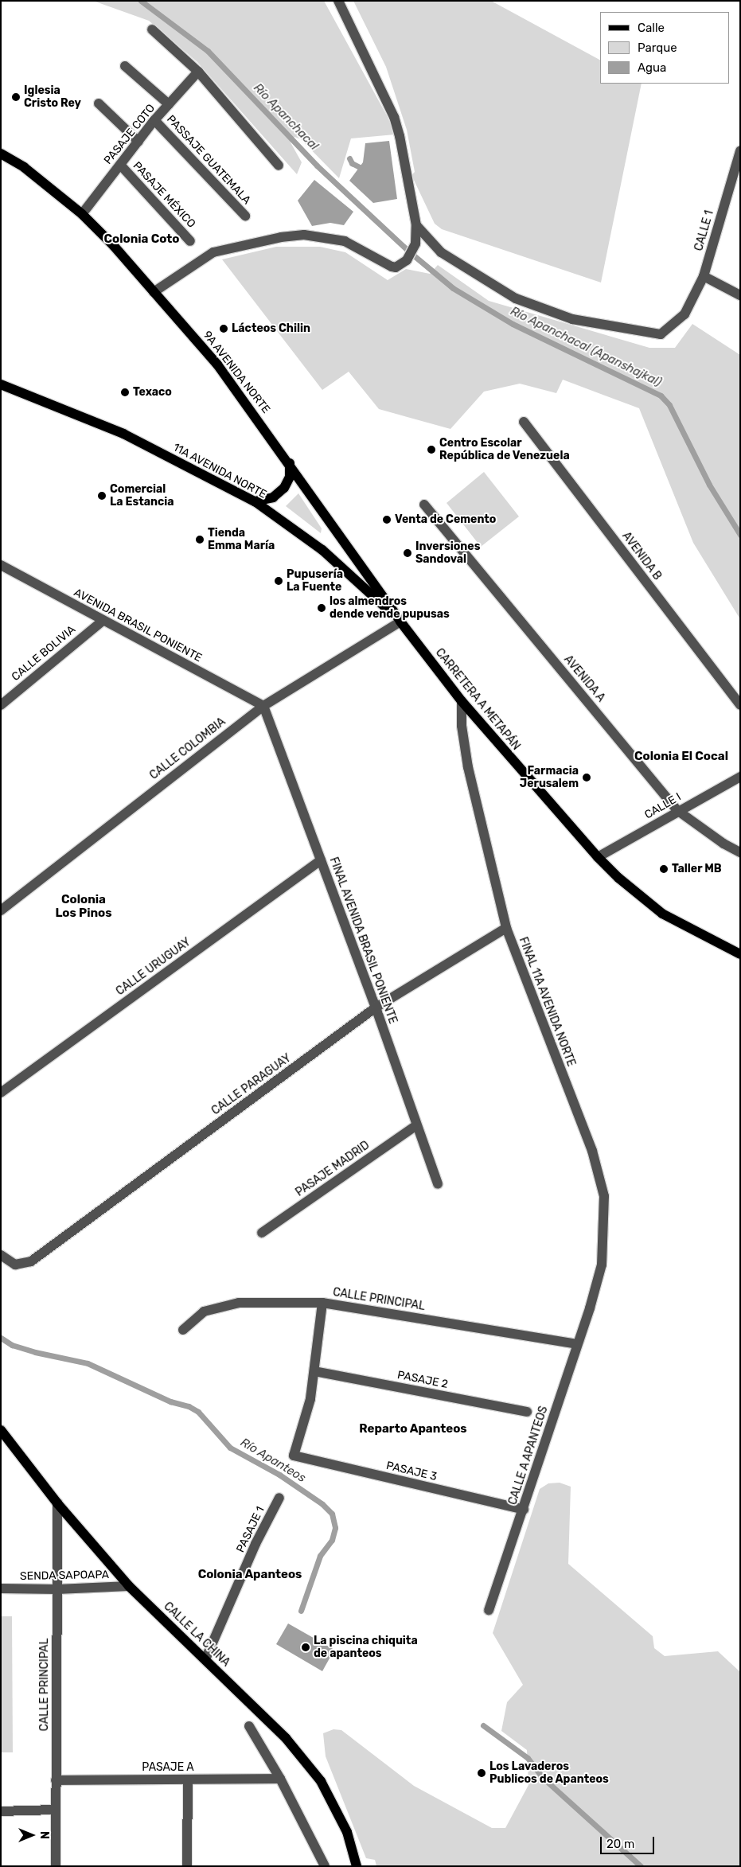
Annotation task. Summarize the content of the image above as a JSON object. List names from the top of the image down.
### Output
{
  "streets": {
    "main road": [
      "9A AVENIDA NORTE",
      "11A AVENIDA NORTE",
      "CARRETERA A METAPÁN",
      "CALLE LA CHINA"
    ],
    "street": [
      "PASAJE COTO",
      "PASSAJE GUATEMALA",
      "PASAJE MÉXICO",
      "CALLE 1",
      "AVENIDA B",
      "AVENIDA BRASIL PONIENTE",
      "CALLE BOLIVIA",
      "AVENIDA A",
      "CALLE COLOMBIA",
      "CALLE I",
      "FINAL AVENIDA BRASIL PONIENTE",
      "CALLE URUGUAY",
      "FINAL 11A AVENIDA NORTE",
      "CALLE PARAGUAY",
      "PASAJE MADRID",
      "CALLE PRINCIPAL",
      "PASAJE 2",
      "CALLE A APANTEOS",
      "PASAJE 3",
      "PASAJE 1",
      "SENDA SAPOAPA",
      "PASAJE A"
    ]
  },
  "crossings": [
    ["PASAJE COTO", "PASSAJE GUATEMALA"],
    ["PASAJE COTO", "PASAJE MÉXICO"],
    ["PASAJE COTO", "9A AVENIDA NORTE"],
    ["9A AVENIDA NORTE", "11A AVENIDA NORTE"],
    ["9A AVENIDA NORTE", "CARRETERA A METAPÁN"],
    ["9A AVENIDA NORTE", "CALLE COLOMBIA"],
    ["11A AVENIDA NORTE", "CARRETERA A METAPÁN"],
    ["11A AVENIDA NORTE", "CALLE COLOMBIA"],
    ["AVENIDA BRASIL PONIENTE", "CALLE BOLIVIA"],
    ["AVENIDA BRASIL PONIENTE", "CALLE COLOMBIA"],
    ["AVENIDA BRASIL PONIENTE", "FINAL AVENIDA BRASIL PONIENTE"],
    ["AVENIDA A", "CALLE I"],
    ["CARRETERA A METAPÁN", "CALLE COLOMBIA"],
    ["CARRETERA A METAPÁN", "CALLE I"],
    ["CARRETERA A METAPÁN", "FINAL 11A AVENIDA NORTE"],
    ["CALLE COLOMBIA", "FINAL AVENIDA BRASIL PONIENTE"],
    ["FINAL AVENIDA BRASIL PONIENTE", "CALLE URUGUAY"],
    ["FINAL AVENIDA BRASIL PONIENTE", "CALLE PARAGUAY"],
    ["FINAL AVENIDA BRASIL PONIENTE", "PASAJE MADRID"],
    ["FINAL 11A AVENIDA NORTE", "CALLE PARAGUAY"],
    ["FINAL 11A AVENIDA NORTE", "CALLE A APANTEOS"],
    ["CALLE PRINCIPAL", "CALLE A APANTEOS"],
    ["CALLE PRINCIPAL", "SENDA SAPOAPA"],
    ["CALLE PRINCIPAL", "CALLE LA CHINA"],
    ["CALLE PRINCIPAL", "PASAJE A"],
    ["PASAJE 2", "PASAJE 3"],
    ["CALLE A APANTEOS", "PASAJE 3"],
    ["PASAJE 1", "CALLE LA CHINA"],
    ["SENDA SAPOAPA", "CALLE LA CHINA"]
  ],
  "districts": [
    "Colonia Coto",
    "Colonia El Cocal",
    "Colonia Los Pinos",
    "Reparto Apanteos",
    "Colonia Apanteos"
  ],
  "water": ["Río Apanchacal", "Río Apanchacal (Apanshajkal)", "Río Apanteos"],
  "places": [
    "Iglesia Cristo Rey",
    "Lácteos Chilin",
    "Texaco",
    "Centro Escolar República de Venezuela",
    "Comercial La Estancia",
    "Venta de Cemento",
    "Tienda Emma María",
    "Inversiones Sandoval",
    "Pupusería La Fuente",
    "los almendros dende vende pupusas",
    "Farmacia Jerusalem",
    "Taller MB",
    "La piscina chiquita de apanteos",
    "Los Lavaderos Publicos de Apanteos"
  ],
  "legend": ["Calle", "Parque", "Agua"],
  "scale_bar": "20 m",
  "north": "right"
}
